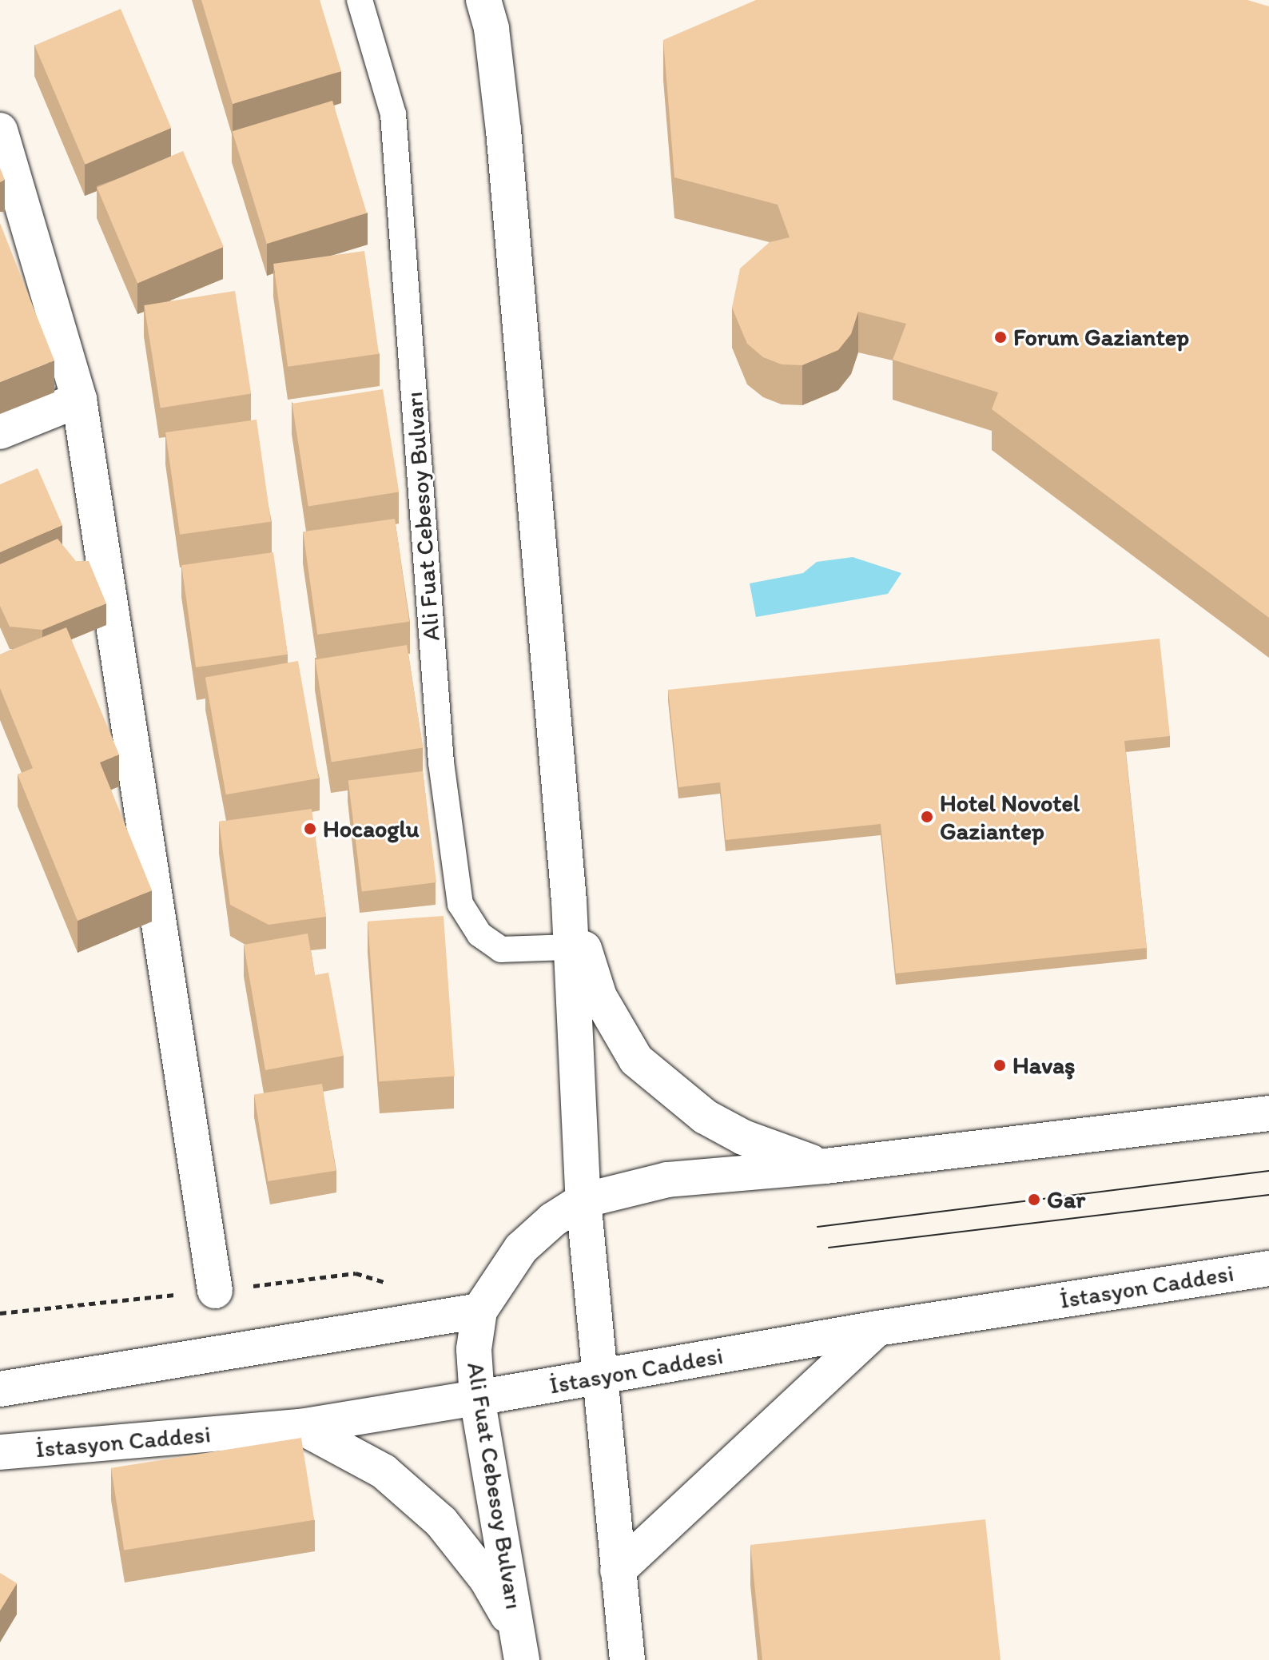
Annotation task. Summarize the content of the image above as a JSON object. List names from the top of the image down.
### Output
{
  "streets": {
    "street": ["Ali Fuat Cebesoy Bulvarı", "İstasyon Caddesi"]
  },
  "crossings": [
    ["Ali Fuat Cebesoy Bulvarı", "İstasyon Caddesi"]
  ],
  "places": [
    "Forum Gaziantep",
    "Hotel Novotel Gaziantep",
    "Hocaoglu",
    "Havaş",
    "Gar"
  ]
}
